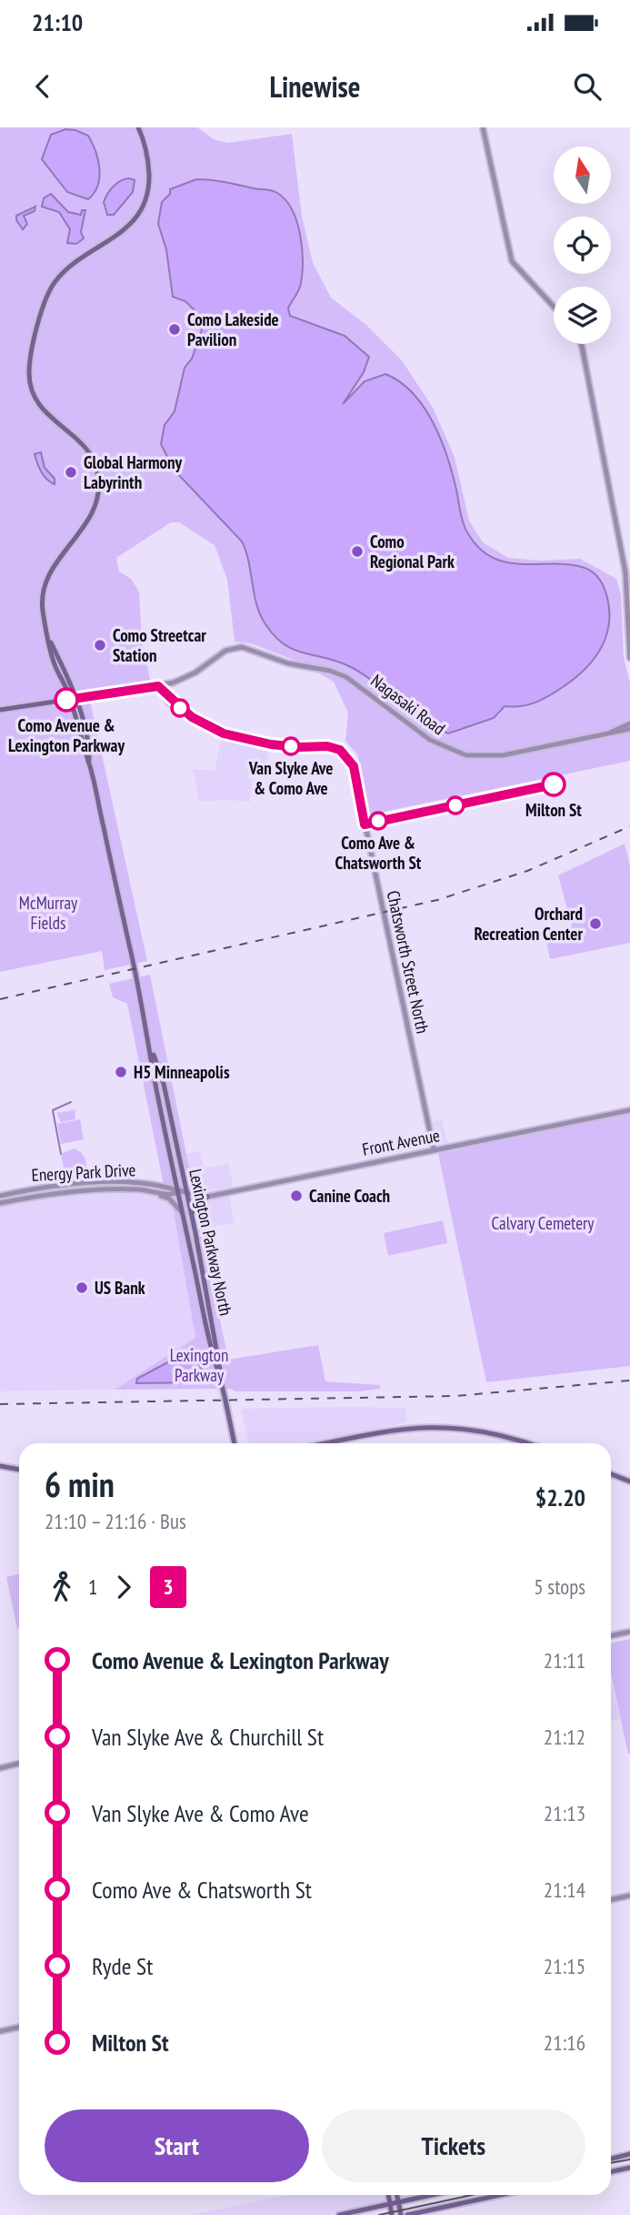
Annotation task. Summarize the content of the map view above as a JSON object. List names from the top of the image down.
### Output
{
  "streets": {
    "main road": ["Lexington Parkway North"],
    "street": [
      "Nagasaki Road",
      "Chatsworth Street North",
      "Front Avenue",
      "Energy Park Drive"
    ]
  },
  "crossings": [
    ["Nagasaki Road", "Chatsworth Street North"],
    ["Chatsworth Street North", "Front Avenue"],
    ["Front Avenue", "Energy Park Drive"],
    ["Front Avenue", "Lexington Parkway North"],
    ["Energy Park Drive", "Lexington Parkway North"]
  ],
  "parks": ["McMurray Fields", "Calvary Cemetery", "Lexington Parkway"],
  "places": [
    "Como Lakeside Pavilion",
    "Global Harmony Labyrinth",
    "Como Regional Park",
    "Como Streetcar Station",
    "Como Avenue & Lexington Parkway",
    "Van Slyke Ave & Como Ave",
    "Milton St",
    "Como Ave & Chatsworth St",
    "Orchard Recreation Center",
    "H5 Minneapolis",
    "Canine Coach",
    "US Bank"
  ],
  "lines": ["bus line 3"],
  "north": "top",
  "page": {
    "status": "21:10",
    "header": "Linewise",
    "heading": ["6 min", "21:10 – 21:16 · Bus", "$2.20"],
    "legs": ["1", "3", "5 stops"],
    "list": [
      {
        "name": "Como Avenue & Lexington Parkway",
        "value": "21:11"
      },
      {
        "name": "Van Slyke Ave & Churchill St",
        "value": "21:12"
      },
      {
        "name": "Van Slyke Ave & Como Ave",
        "value": "21:13"
      },
      {
        "name": "Como Ave & Chatsworth St",
        "value": "21:14"
      },
      {
        "name": "Ryde St",
        "value": "21:15"
      },
      {
        "name": "Milton St",
        "value": "21:16"
      }
    ],
    "buttons": ["Start", "Tickets"]
  }
}
